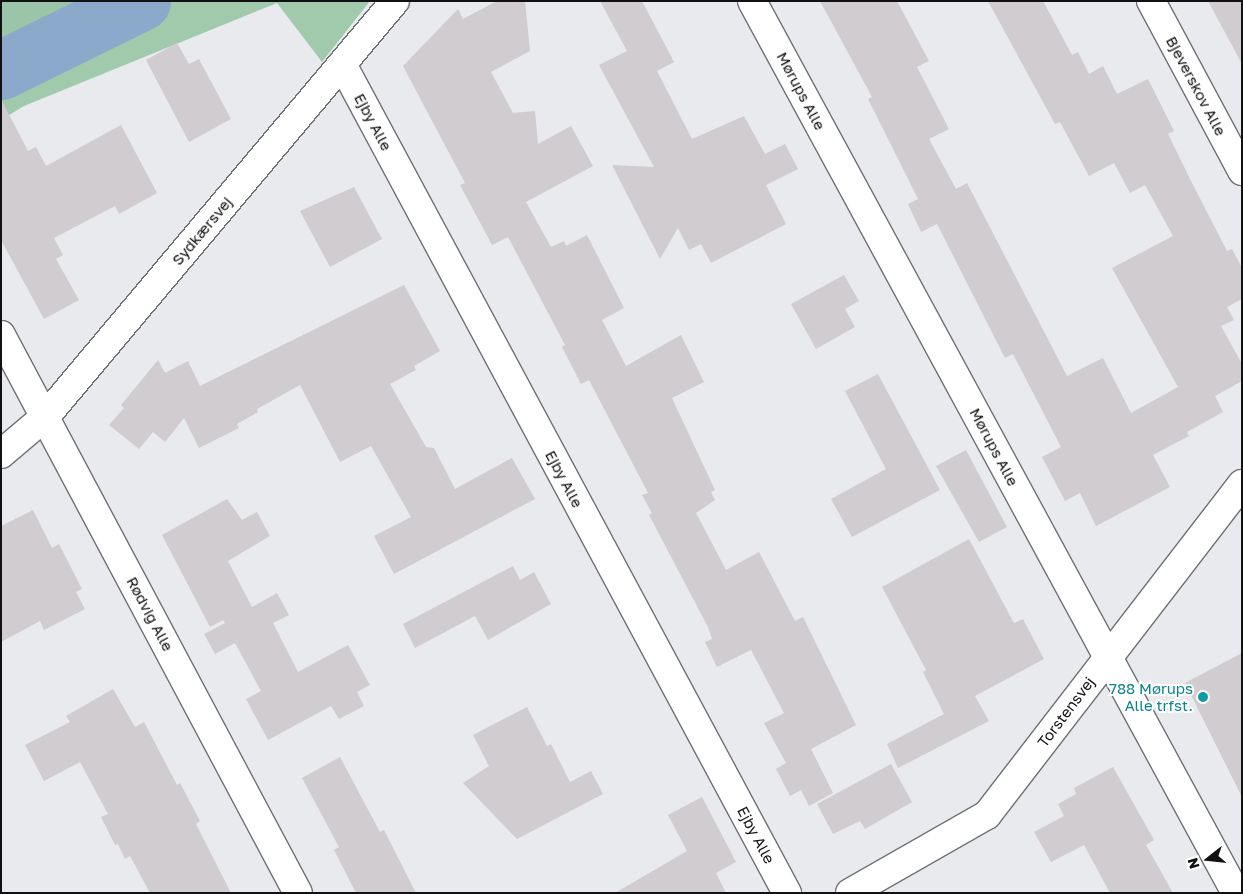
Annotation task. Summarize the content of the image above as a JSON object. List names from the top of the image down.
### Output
{
  "streets": {
    "street": [
      "Bjeverskov Alle",
      "Mørups Alle",
      "Ejby Alle",
      "Sydkærsvej",
      "Rødvig Alle",
      "Torstensvej"
    ]
  },
  "crossings": [
    ["Mørups Alle", "Torstensvej"],
    ["Ejby Alle", "Sydkærsvej"],
    ["Sydkærsvej", "Rødvig Alle"]
  ],
  "places": ["788 Mørups Alle trfst."],
  "north": "left"
}
